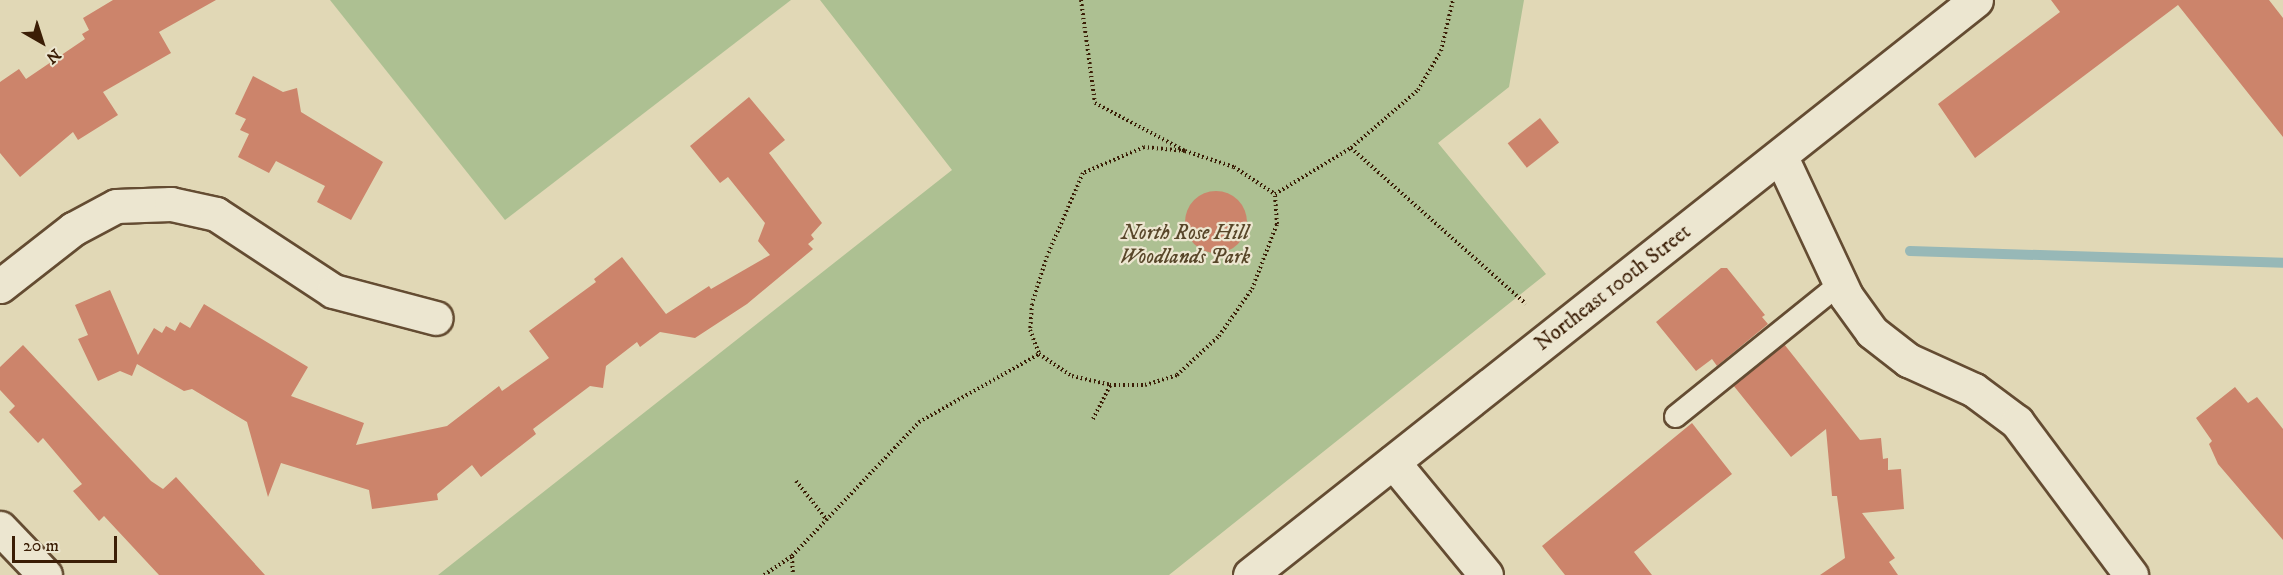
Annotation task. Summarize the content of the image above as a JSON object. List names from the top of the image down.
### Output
{
  "streets": {
    "street": ["Northeast 100th Street"]
  },
  "parks": ["North Rose Hill Woodlands Park"],
  "scale_bar": "20 m",
  "north": "bottom right"
}
